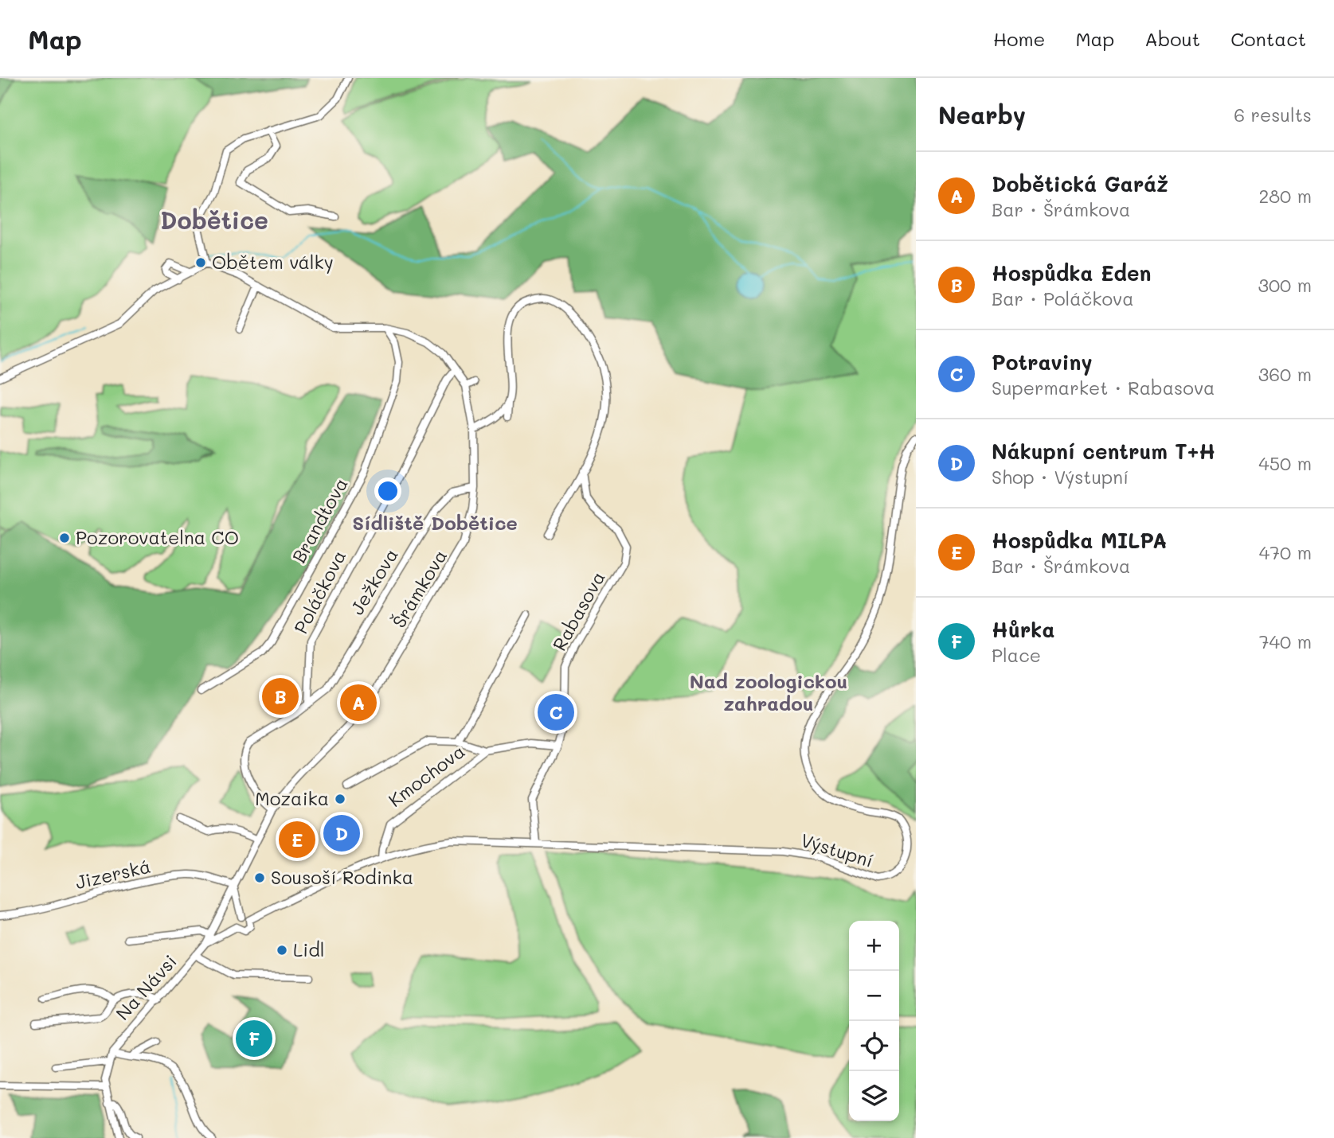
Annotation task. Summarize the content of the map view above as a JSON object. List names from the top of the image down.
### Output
{
  "streets": {
    "street": [
      "Brandtova",
      "Ježkova",
      "Šrámkova",
      "Poláčkova",
      "Rabasova",
      "Kmochova",
      "Výstupní",
      "Jizerská",
      "Na Návsi"
    ]
  },
  "crossings": [
    ["Brandtova", "Šrámkova"],
    ["Ježkova", "Šrámkova"],
    ["Ježkova", "Poláčkova"],
    ["Šrámkova", "Poláčkova"],
    ["Šrámkova", "Jizerská"],
    ["Šrámkova", "Na Návsi"],
    ["Rabasova", "Kmochova"],
    ["Rabasova", "Výstupní"],
    ["Kmochova", "Výstupní"],
    ["Výstupní", "Na Návsi"]
  ],
  "districts": ["Dobětice", "Sídliště Dobětice", "Nad zoologickou zahradou"],
  "places": [
    "Obětem války",
    "Pozorovatelna CO",
    "Mozaika",
    "Sousoší Rodinka",
    "Lidl"
  ],
  "page": {
    "header": "Map",
    "nav": [
      "Home",
      "Map",
      "About",
      "Contact"
    ],
    "heading": ["Nearby", "6 results"],
    "list": [
      {
        "mark": "A",
        "name": "Dobětická Garáž",
        "note": "Bar · Šrámkova",
        "value": "280 m"
      },
      {
        "mark": "B",
        "name": "Hospůdka Eden",
        "note": "Bar · Poláčkova",
        "value": "300 m"
      },
      {
        "mark": "C",
        "name": "Potraviny",
        "note": "Supermarket · Rabasova",
        "value": "360 m"
      },
      {
        "mark": "D",
        "name": "Nákupní centrum T+H",
        "note": "Shop · Výstupní",
        "value": "450 m"
      },
      {
        "mark": "E",
        "name": "Hospůdka MILPA",
        "note": "Bar · Šrámkova",
        "value": "470 m"
      },
      {
        "mark": "F",
        "name": "Hůrka",
        "note": "Place",
        "value": "740 m"
      }
    ],
    "pins": [
      "B",
      "A",
      "C",
      "D",
      "E",
      "F"
    ],
    "map_buttons": ["+", "−"]
  }
}
